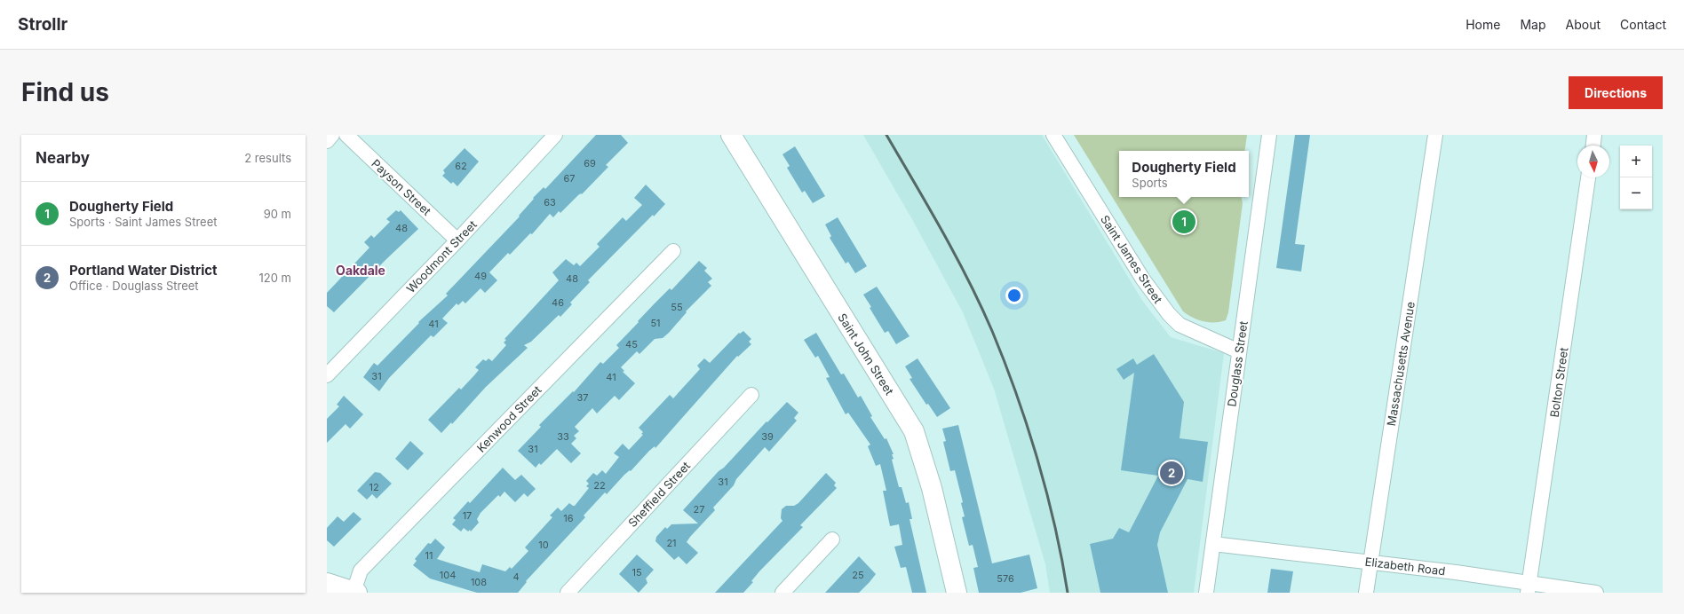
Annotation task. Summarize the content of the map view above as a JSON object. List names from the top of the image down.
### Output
{
  "streets": {
    "main road": ["Saint John Street"],
    "street": [
      "Payson Street",
      "Woodmont Street",
      "Saint James Street",
      "Douglass Street",
      "Massachusetts Avenue",
      "Bolton Street",
      "Kenwood Street",
      "Sheffield Street",
      "Elizabeth Road"
    ]
  },
  "crossings": [
    ["Payson Street", "Woodmont Street"],
    ["Saint James Street", "Douglass Street"],
    ["Douglass Street", "Elizabeth Road"],
    ["Massachusetts Avenue", "Elizabeth Road"],
    ["Bolton Street", "Elizabeth Road"]
  ],
  "districts": ["Oakdale"],
  "house_numbers": [
    "69",
    "62",
    "67",
    "63",
    "48",
    "49",
    "48",
    "46",
    "55",
    "51",
    "41",
    "45",
    "31",
    "41",
    "37",
    "33",
    "39",
    "31",
    "31",
    "22",
    "12",
    "27",
    "17",
    "16",
    "21",
    "10",
    "11",
    "15",
    "104",
    "25",
    "4",
    "576",
    "108"
  ],
  "north": "bottom",
  "page": {
    "header": "Strollr",
    "nav": [
      "Home",
      "Map",
      "About",
      "Contact"
    ],
    "buttons": "Directions",
    "title": "Find us",
    "heading": ["Nearby", "2 results"],
    "map_buttons": ["+", "−"],
    "popup": ["Dougherty Field", "Sports"],
    "list": [
      {
        "mark": "1",
        "name": "Dougherty Field",
        "note": "Sports · Saint James Street",
        "value": "90 m"
      },
      {
        "mark": "2",
        "name": "Portland Water District",
        "note": "Office · Douglass Street",
        "value": "120 m"
      }
    ],
    "pins": ["1", "2"]
  }
}
